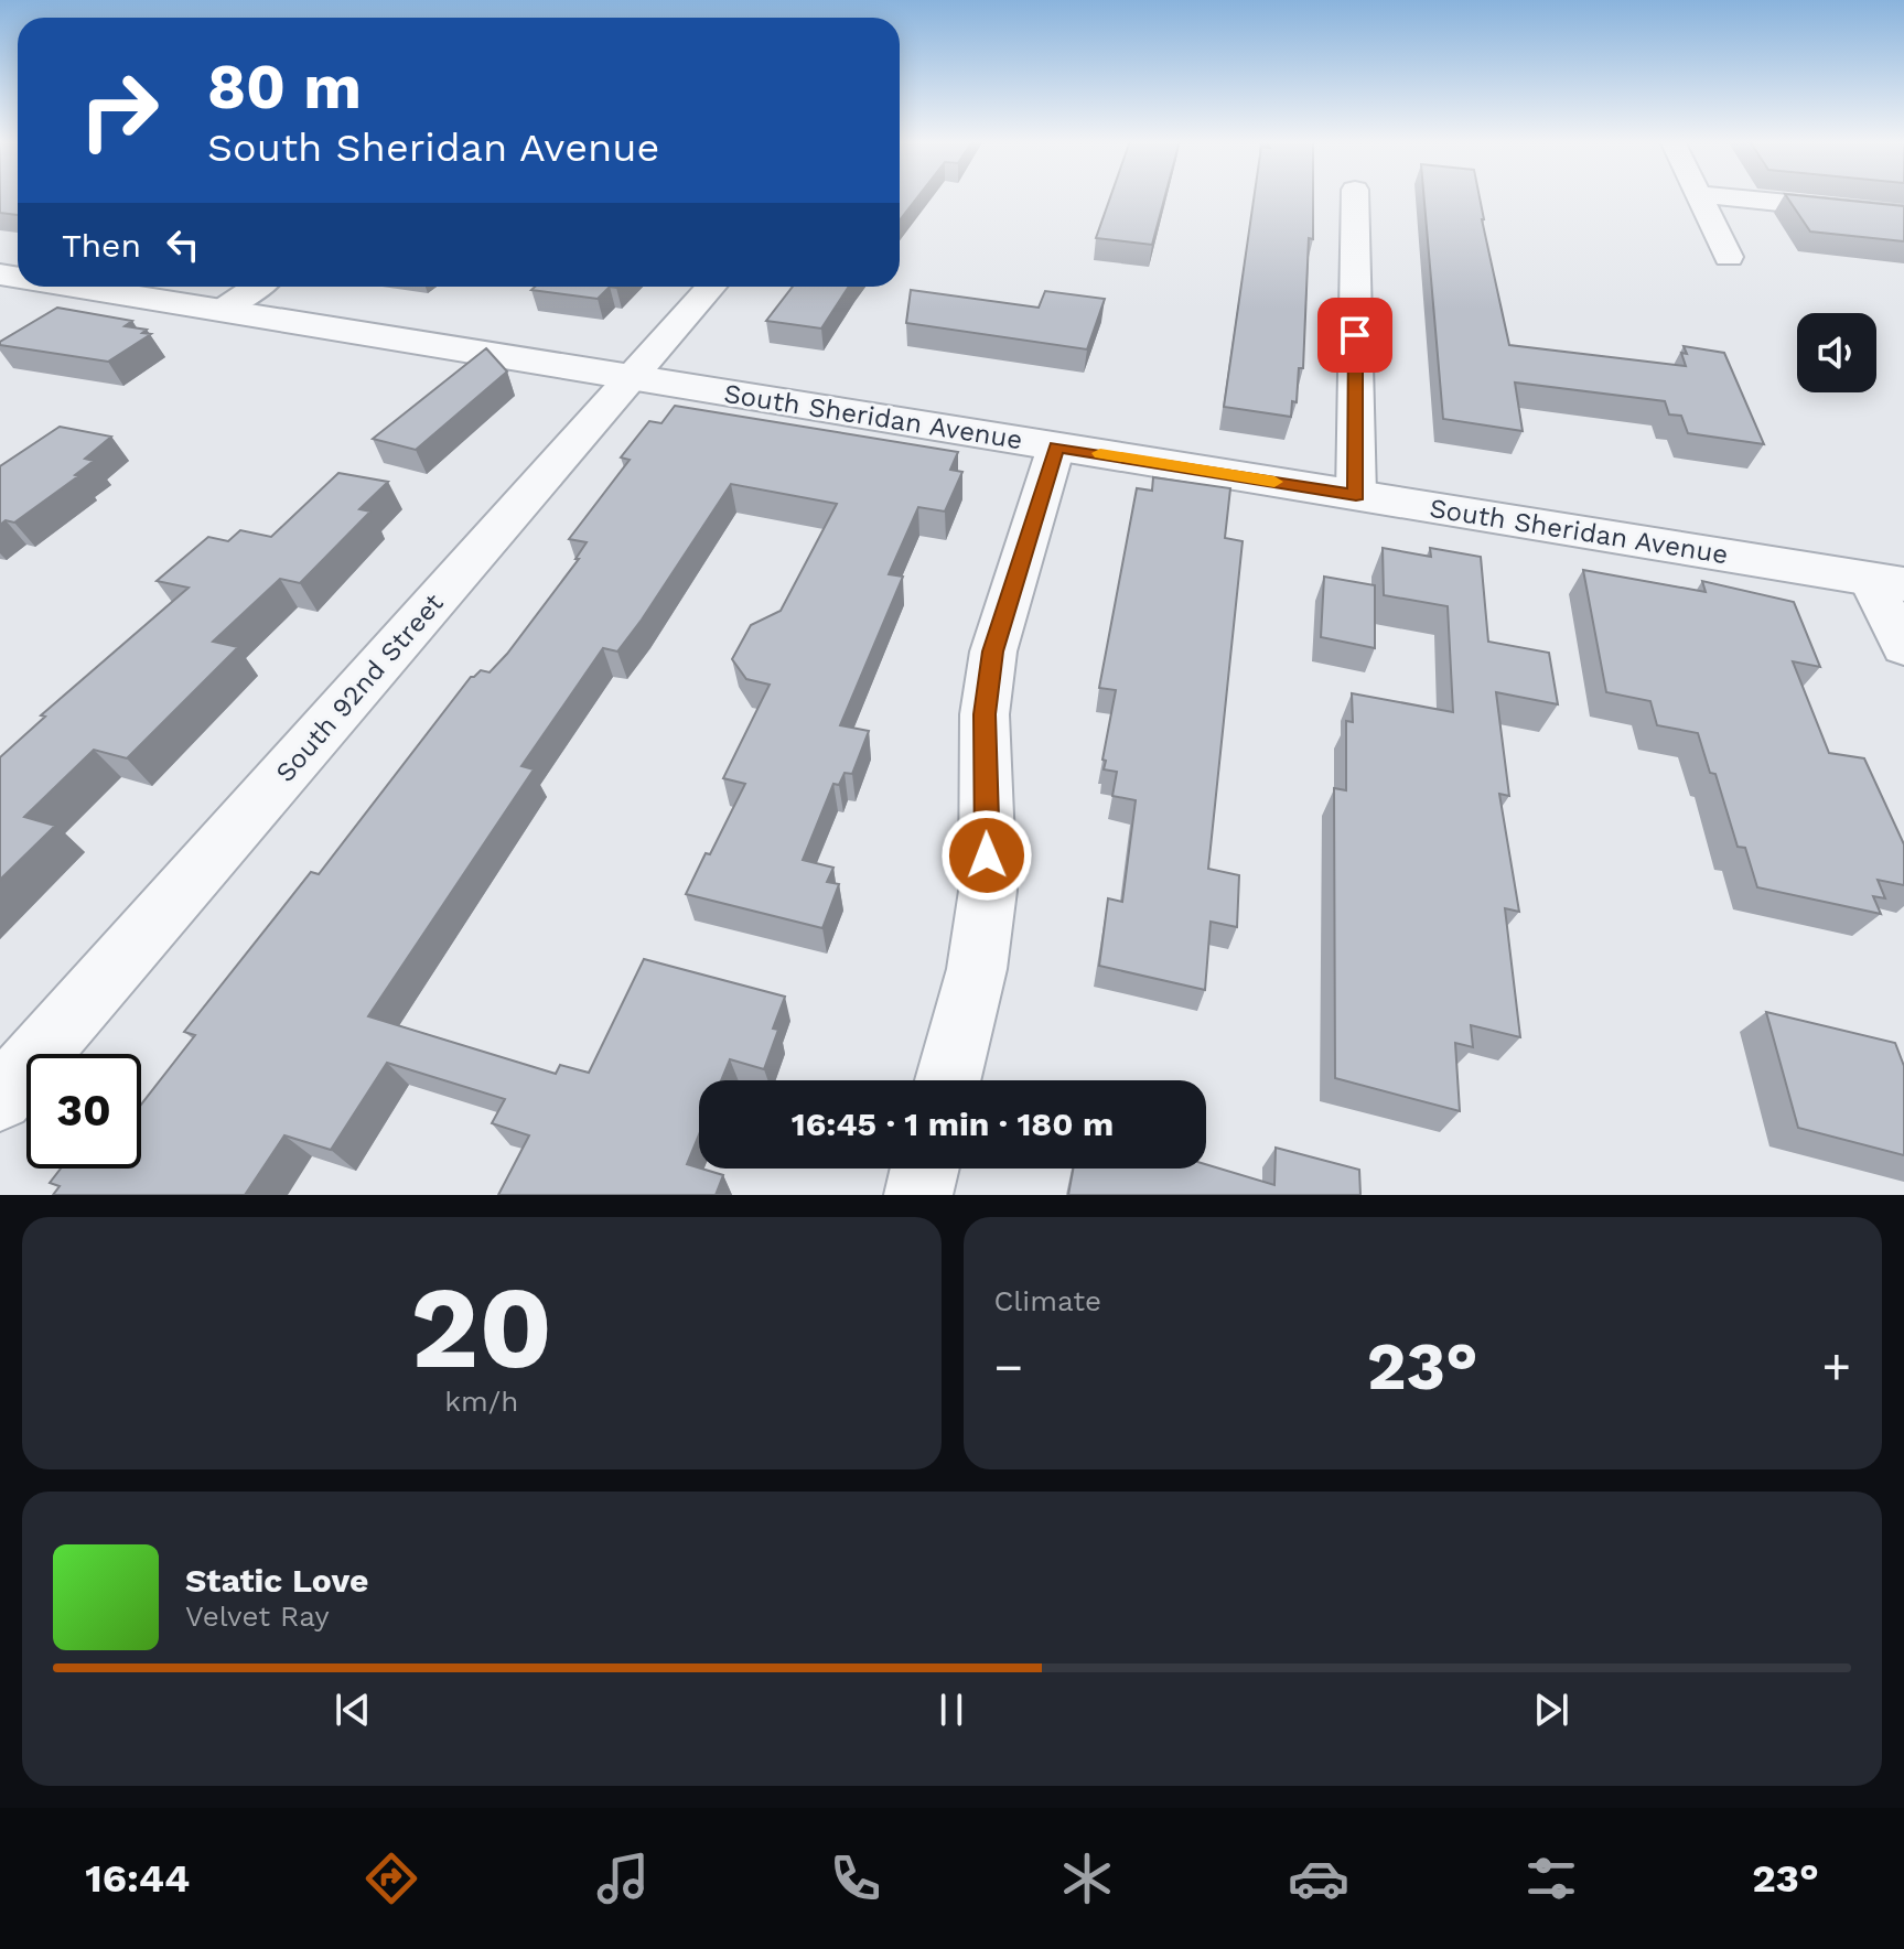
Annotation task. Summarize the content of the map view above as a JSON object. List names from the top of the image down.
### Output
{
  "streets": {
    "street": ["South Sheridan Avenue", "South 92nd Street"]
  },
  "crossings": [
    ["South Sheridan Avenue", "South 92nd Street"]
  ],
  "page": {
    "turn": ["80 m", "South Sheridan Avenue"],
    "then": "Then",
    "limit": "30",
    "trip": "16:45 · 1 min · 180 m",
    "tile": [
      ["20", "km/h"],
      "Climate"
    ],
    "heat": ["−", "23°", "+"],
    "song": ["Static Love", "Velvet Ray"],
    "tabs": ["16:44", "23°"]
  }
}
